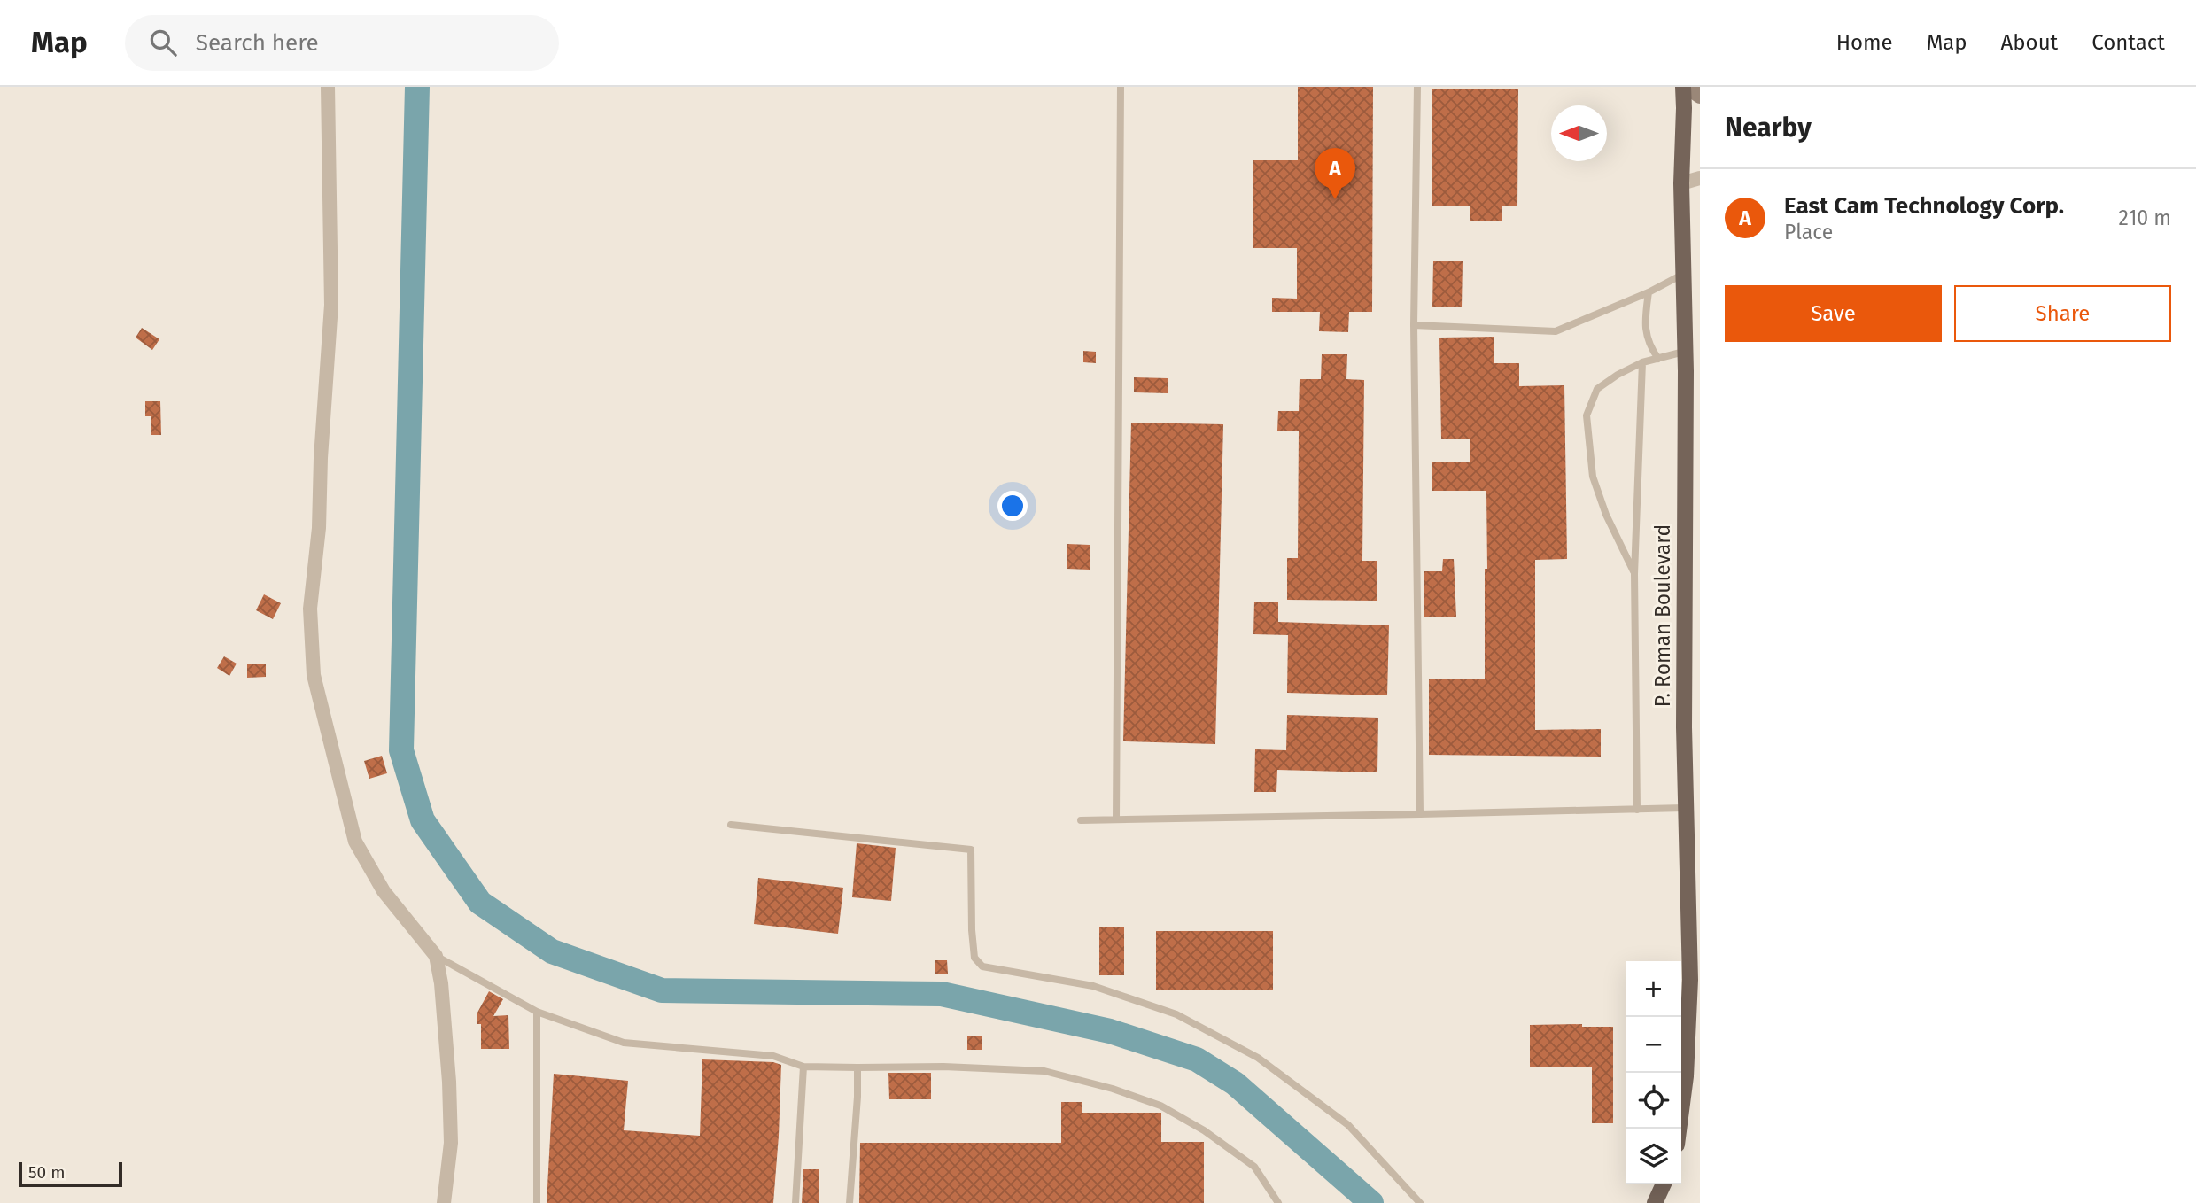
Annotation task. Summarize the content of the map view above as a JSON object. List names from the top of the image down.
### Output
{
  "streets": {
    "main road": ["P. Roman Boulevard"]
  },
  "scale_bar": "50 m",
  "north": "left",
  "page": {
    "header": "Map",
    "search": "Search here",
    "nav": [
      "Home",
      "Map",
      "About",
      "Contact"
    ],
    "heading": "Nearby",
    "pins": "A",
    "list": [
      {
        "mark": "A",
        "name": "East Cam Technology Corp.",
        "note": "Place",
        "value": "210 m"
      }
    ],
    "buttons": ["Save", "Share"],
    "map_buttons": ["+", "−"],
    "scale": "50 m"
  }
}
